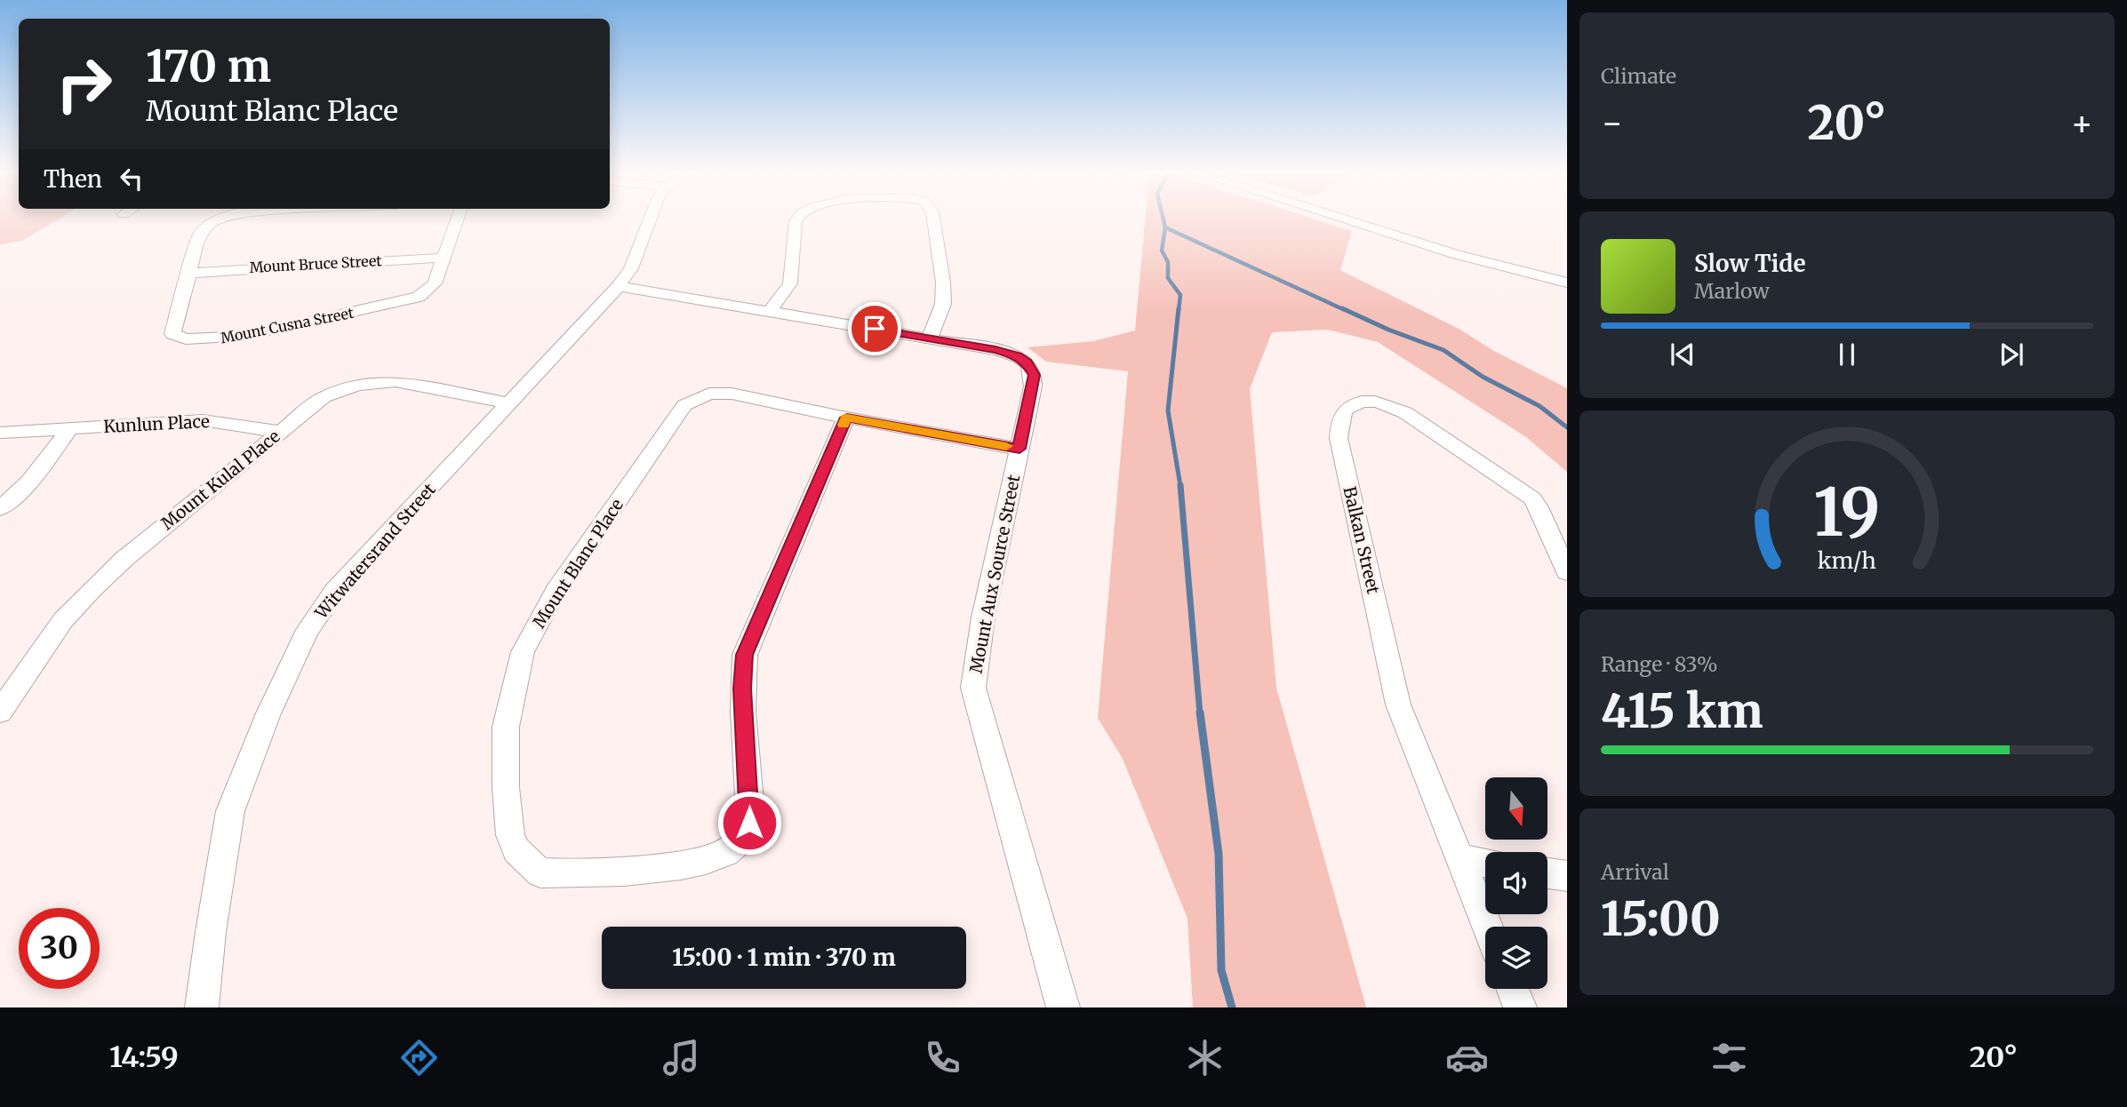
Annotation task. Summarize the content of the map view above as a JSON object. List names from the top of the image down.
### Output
{
  "streets": {
    "street": [
      "Mount Bruce Street",
      "Mount Cusna Street",
      "Kunlun Place",
      "Mount Kulal Place",
      "Balkan Street",
      "Witwatersrand Street",
      "Mount Blanc Place",
      "Mount Aux Source Street"
    ]
  },
  "crossings": [
    ["Mount Bruce Street", "Mount Cusna Street"],
    ["Kunlun Place", "Mount Kulal Place"],
    ["Mount Kulal Place", "Witwatersrand Street"],
    ["Witwatersrand Street", "Mount Aux Source Street"],
    ["Mount Blanc Place", "Mount Aux Source Street"]
  ],
  "north": "bottom",
  "page": {
    "tile": [
      "Climate",
      ["Range · 83%", "415 km"],
      ["Arrival", "15:00"]
    ],
    "turn": ["170 m", "Mount Blanc Place"],
    "heat": ["−", "20°", "+"],
    "then": "Then",
    "song": ["Slow Tide", "Marlow"],
    "limit": "30",
    "trip": "15:00 · 1 min · 370 m",
    "tabs": ["14:59", "20°"],
    "gauge": ["19", "km/h"]
  }
}
